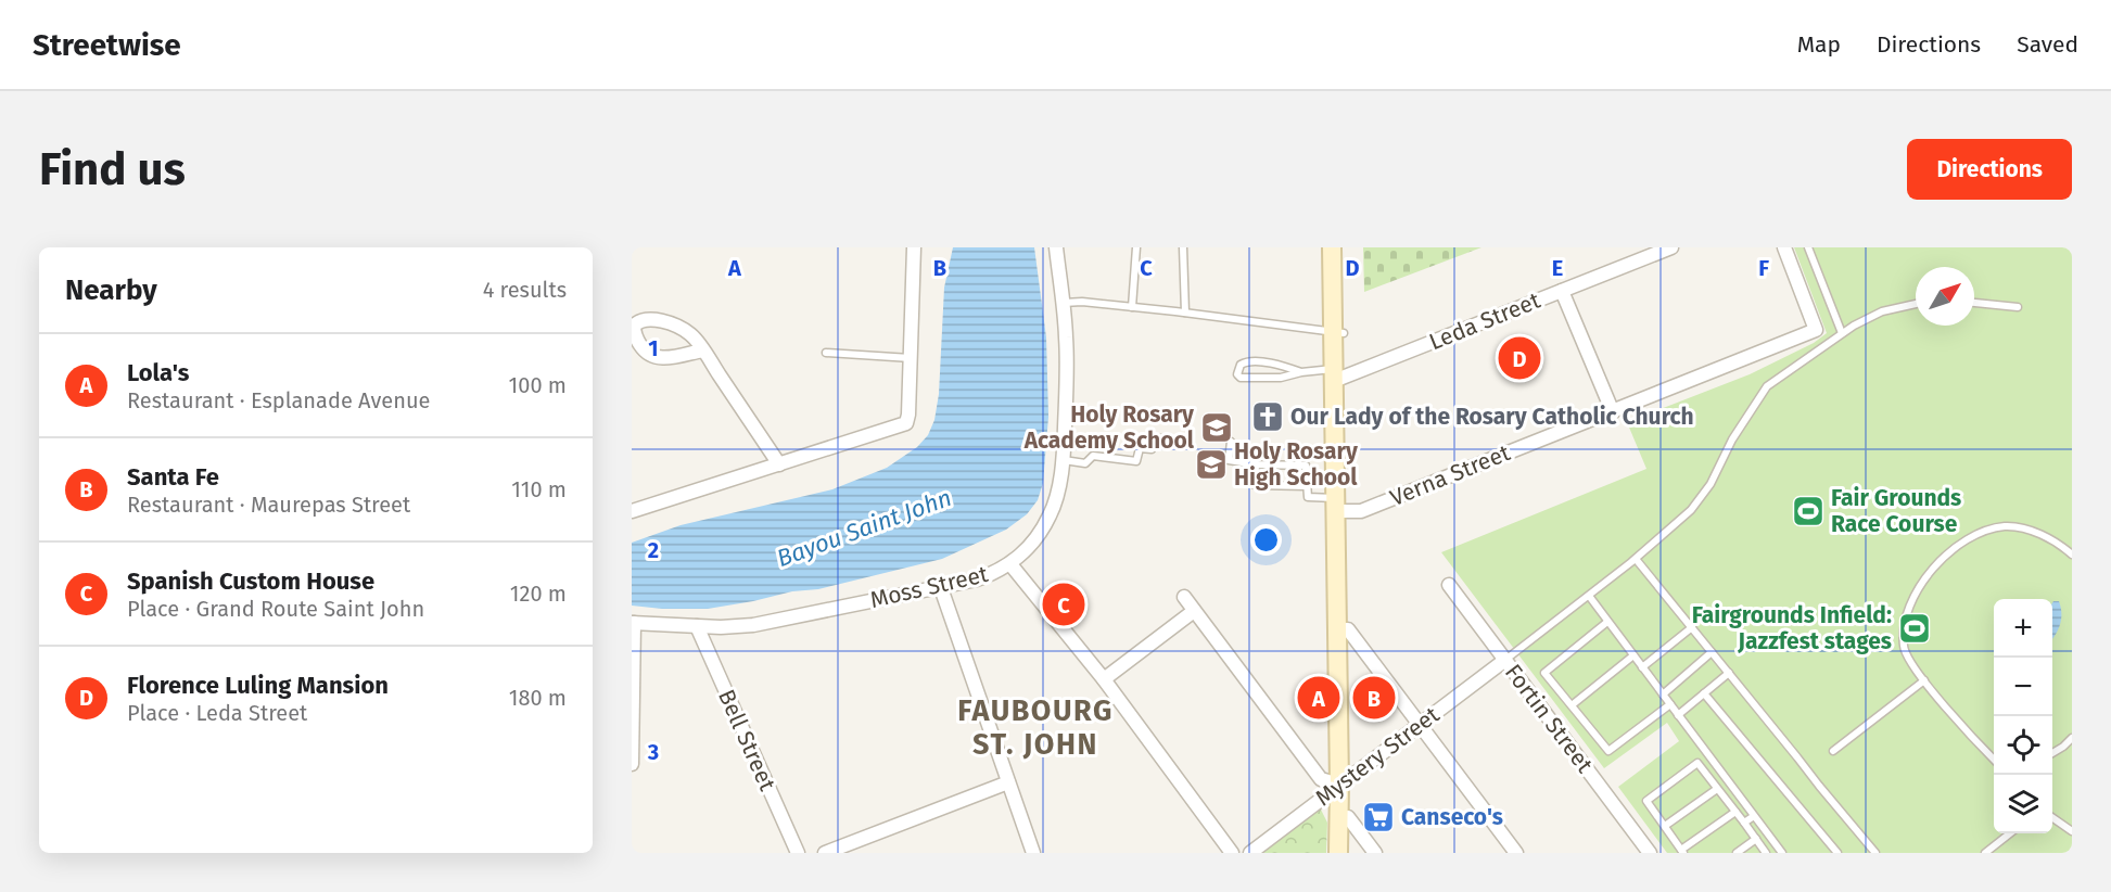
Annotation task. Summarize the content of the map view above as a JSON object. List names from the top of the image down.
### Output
{
  "streets": {
    "street": [
      "Leda Street",
      "Verna Street",
      "Moss Street",
      "Fortin Street",
      "Bell Street",
      "Mystery Street"
    ]
  },
  "crossings": [
    ["Moss Street", "Bell Street"],
    ["Fortin Street", "Mystery Street"]
  ],
  "districts": ["FAUBOURG ST. JOHN"],
  "water": ["Bayou Saint John"],
  "places": {
    "church": ["Our Lady of the Rosary Catholic Church"],
    "school or university": ["Holy Rosary Academy School", "Holy Rosary High School"],
    "sports": ["Fair Grounds Race Course", "Fairgrounds Infield: Jazzfest stages"],
    "supermarket": ["Canseco's"]
  },
  "north": "top right",
  "page": {
    "header": "Streetwise",
    "nav": ["Map", "Directions", "Saved"],
    "buttons": "Directions",
    "title": "Find us",
    "heading": ["Nearby", "4 results"],
    "list": [
      {
        "mark": "A",
        "name": "Lola's",
        "note": "Restaurant · Esplanade Avenue",
        "value": "100 m"
      },
      {
        "mark": "B",
        "name": "Santa Fe",
        "note": "Restaurant · Maurepas Street",
        "value": "110 m"
      },
      {
        "mark": "C",
        "name": "Spanish Custom House",
        "note": "Place · Grand Route Saint John",
        "value": "120 m"
      },
      {
        "mark": "D",
        "name": "Florence Luling Mansion",
        "note": "Place · Leda Street",
        "value": "180 m"
      }
    ],
    "pins": [
      "D",
      "C",
      "A",
      "B"
    ],
    "map_buttons": ["+", "−"]
  },
  "grid": {
    "columns": [
      "A",
      "B",
      "C",
      "D",
      "E",
      "F"
    ],
    "rows": ["1", "2", "3"]
  }
}
